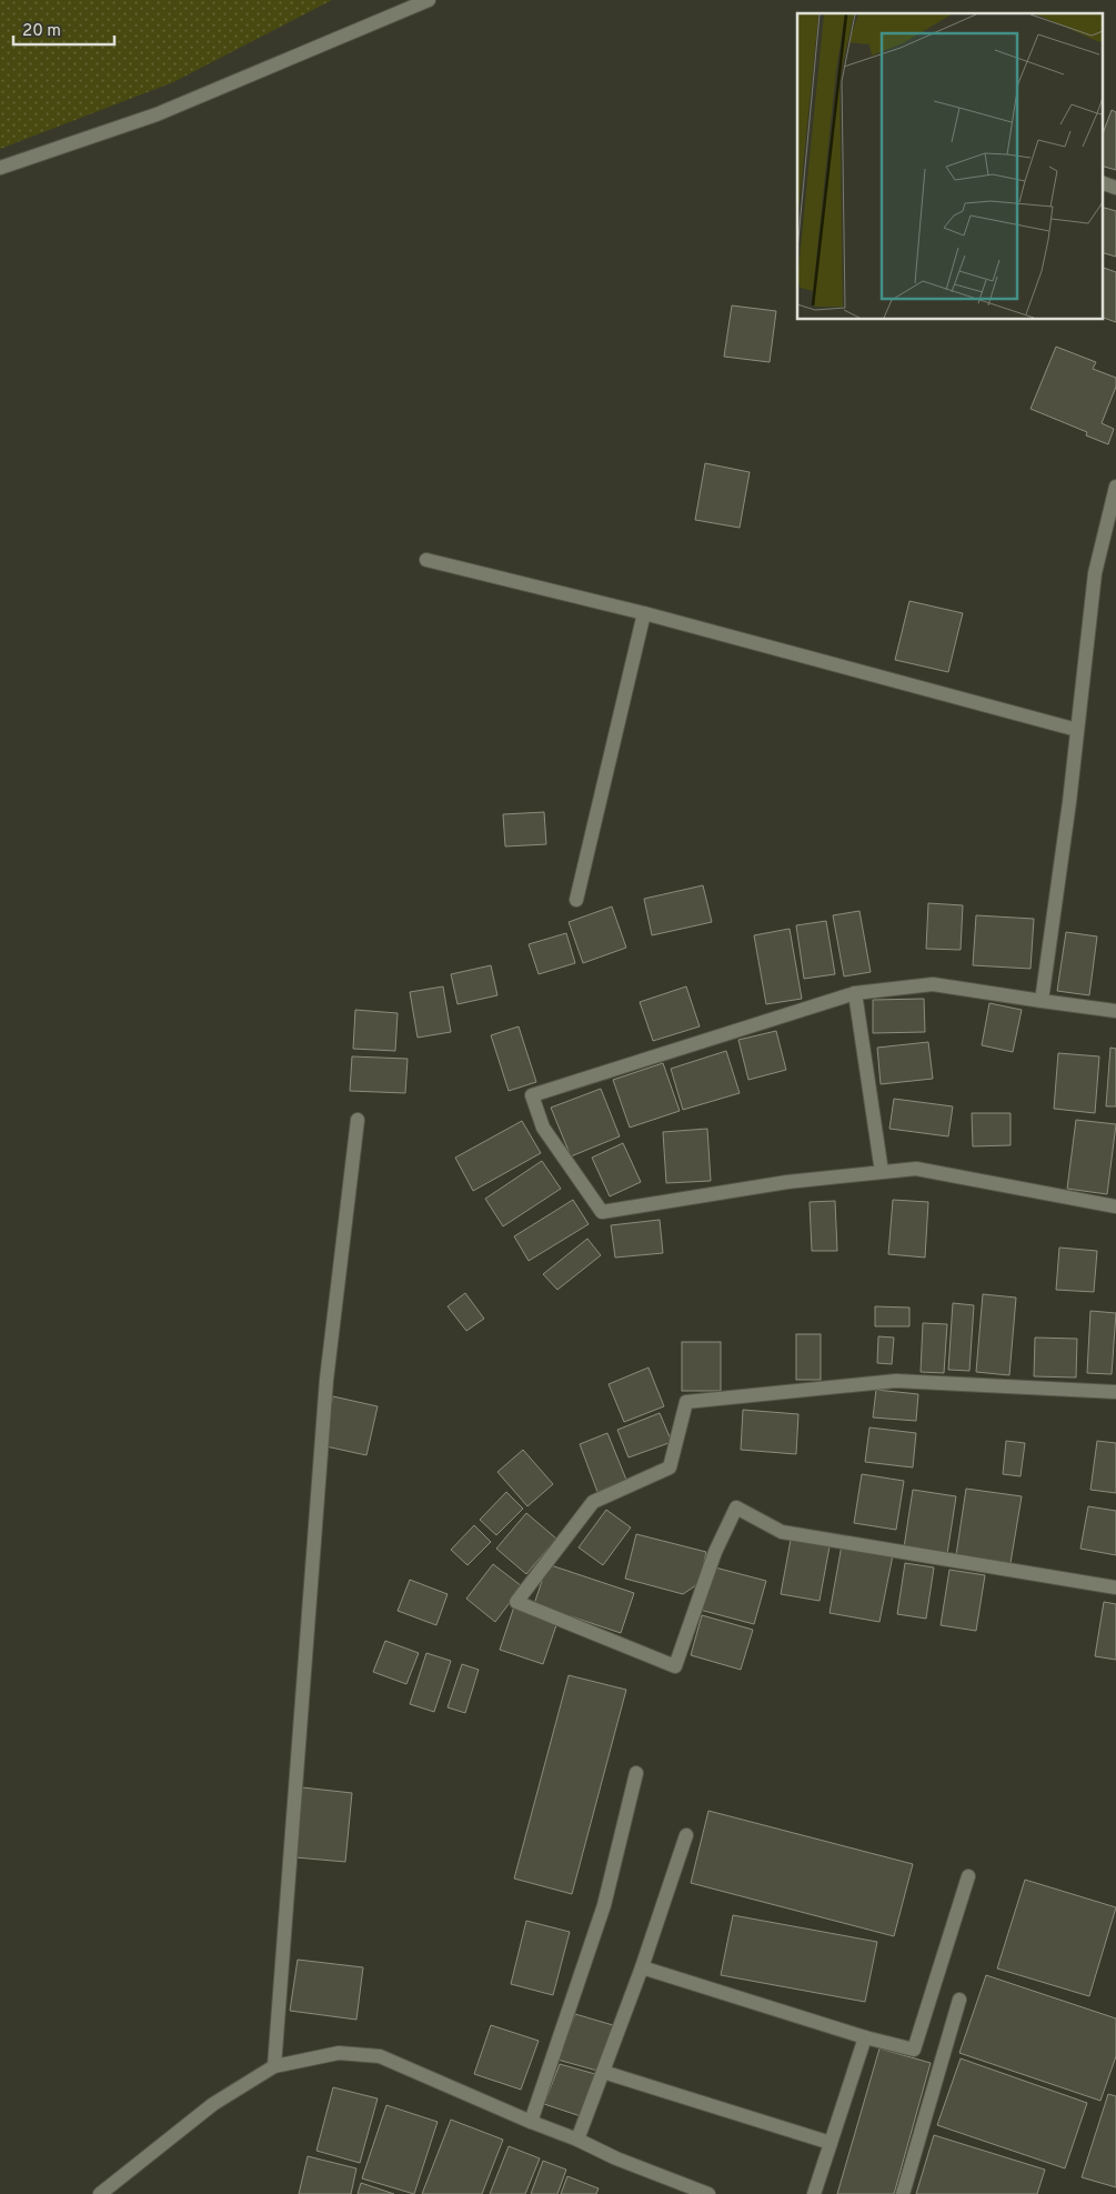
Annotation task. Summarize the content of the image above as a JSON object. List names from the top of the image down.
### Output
{
  "scale_bar": "20 m"
}
